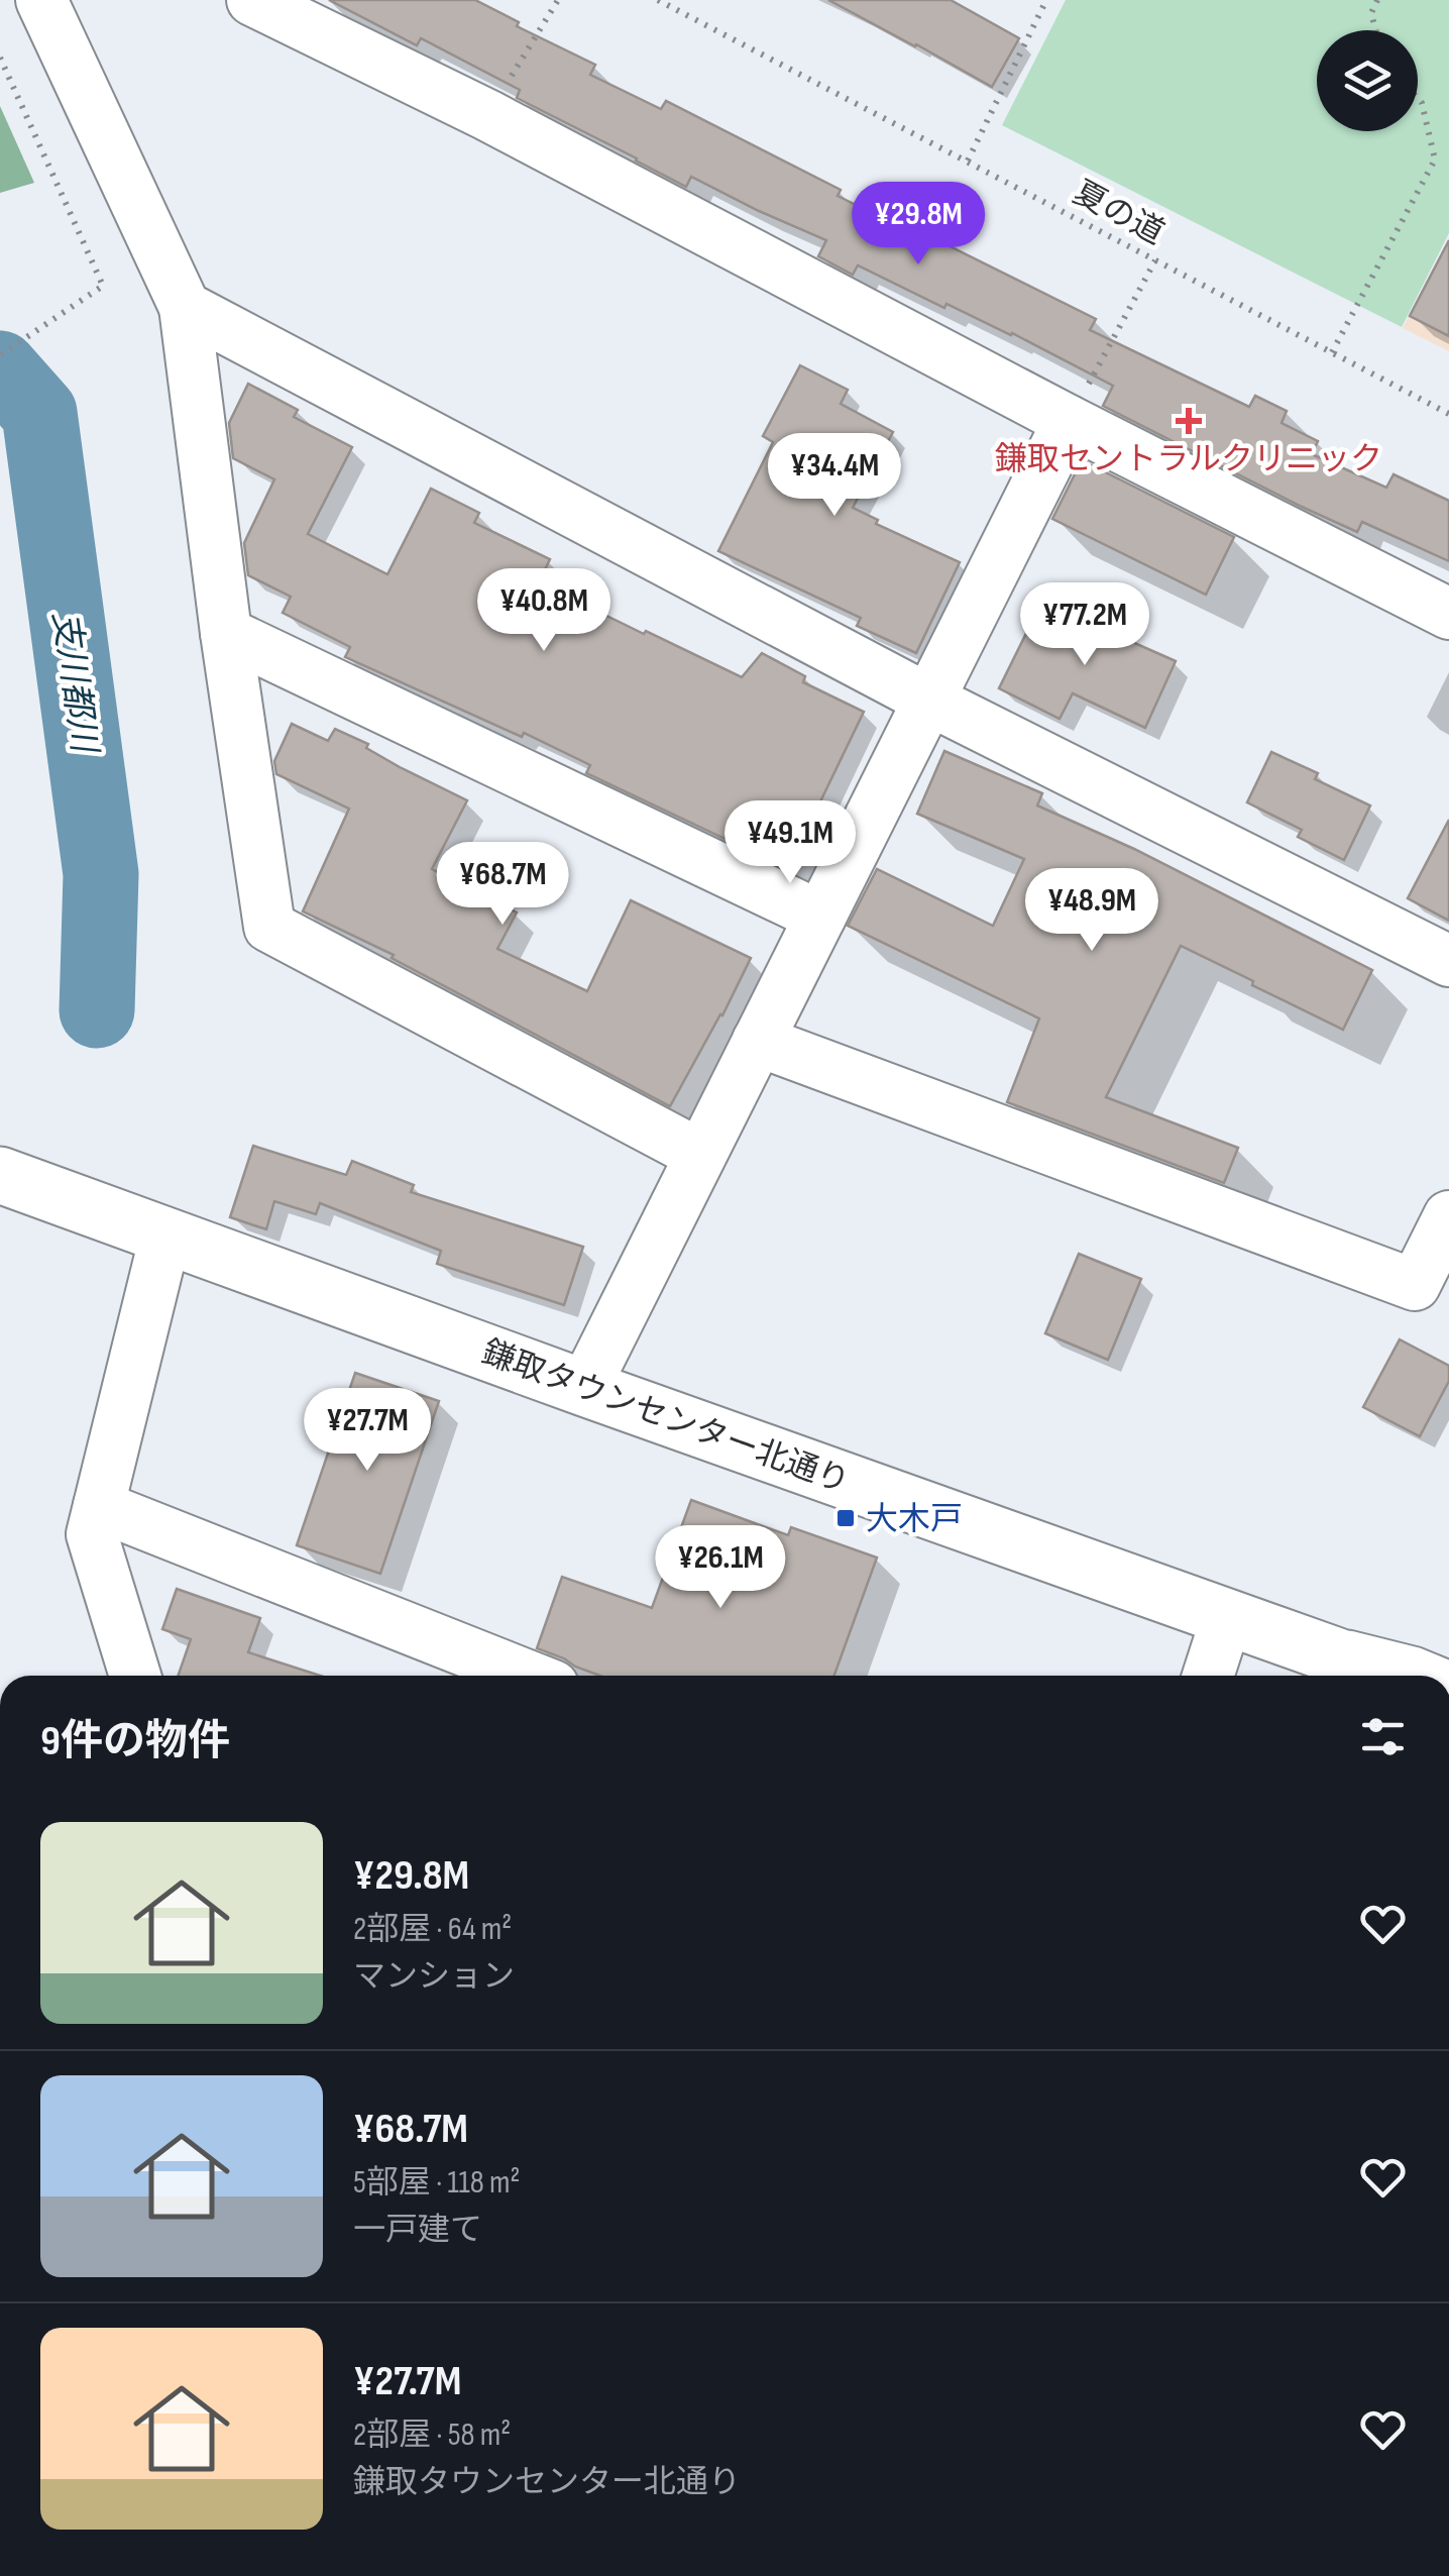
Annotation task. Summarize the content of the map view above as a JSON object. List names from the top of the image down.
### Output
{
  "streets": {
    "street": ["鎌取タウンセンター北通り"],
    "path": ["夏の道"]
  },
  "water": ["支川都川"],
  "places": {
    "health": ["鎌取セントラルクリニック"],
    "transit": ["大木戸"]
  },
  "page": {
    "price": [
      "¥29.8M",
      "¥34.4M",
      "¥40.8M",
      "¥77.2M",
      "¥49.1M",
      "¥68.7M",
      "¥48.9M",
      "¥27.7M",
      "¥26.1M"
    ],
    "heading": "9件の物件",
    "list": [
      {
        "name": "¥29.8M",
        "note": "2部屋 · 64 m² · マンション"
      },
      {
        "name": "¥68.7M",
        "note": "5部屋 · 118 m² · 一戸建て"
      },
      {
        "name": "¥27.7M",
        "note": "2部屋 · 58 m² · 鎌取タウンセンター北通り"
      }
    ]
  }
}
